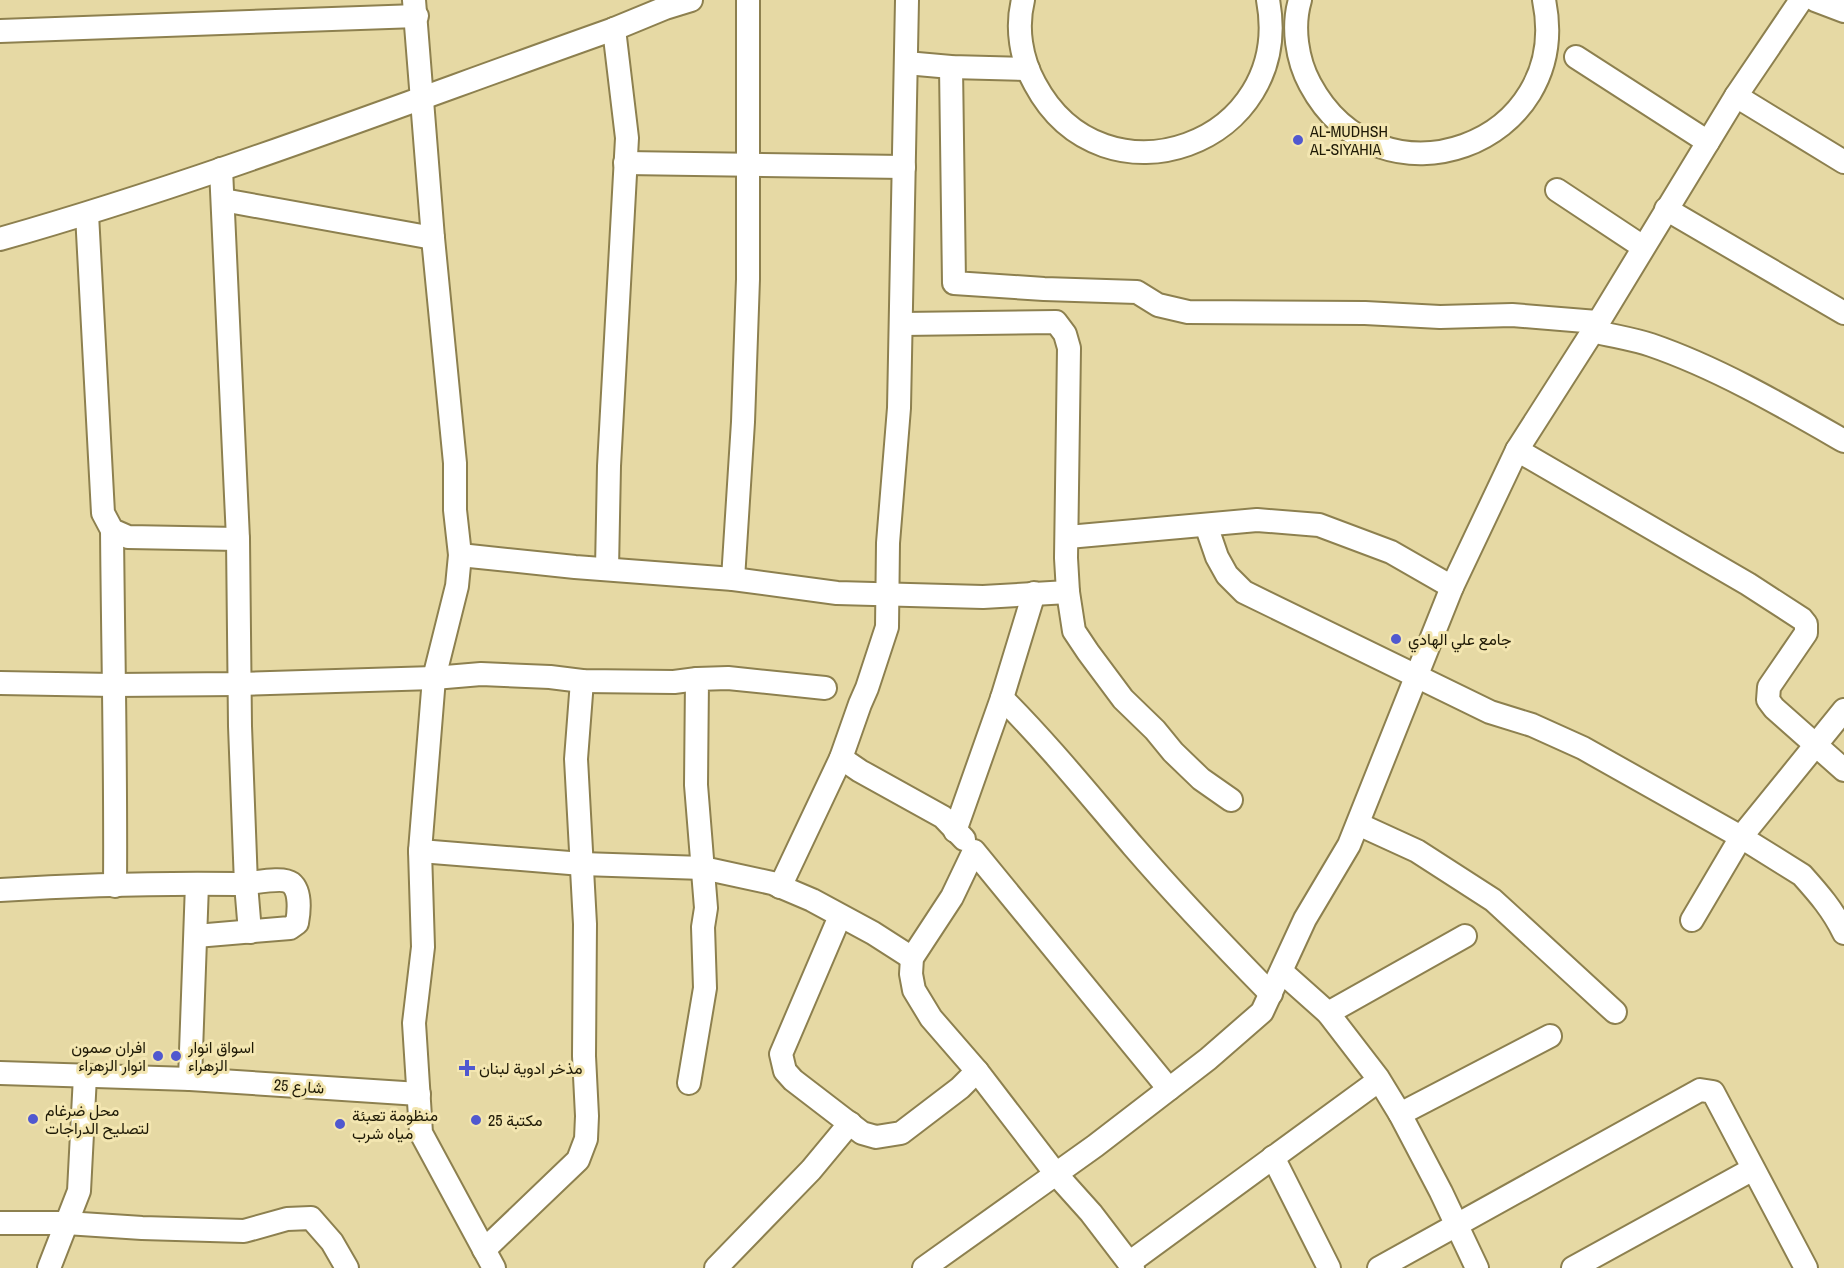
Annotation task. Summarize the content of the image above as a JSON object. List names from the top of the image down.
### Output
{
  "streets": {
    "street": ["شارع 25"]
  },
  "places": {
    "other": [
      "AL-MUDHSH AL-SIYAHIA",
      "جامع علي الهادي",
      "افران صمون انوار الزهراء",
      "اسواق انوار الزهراء",
      "محل ضرغام لتصليح الدراجات",
      "مكتبة 25",
      "منظومة تعبئة مياه شرب"
    ],
    "health": ["مذخر ادوية لبنان"]
  }
}
